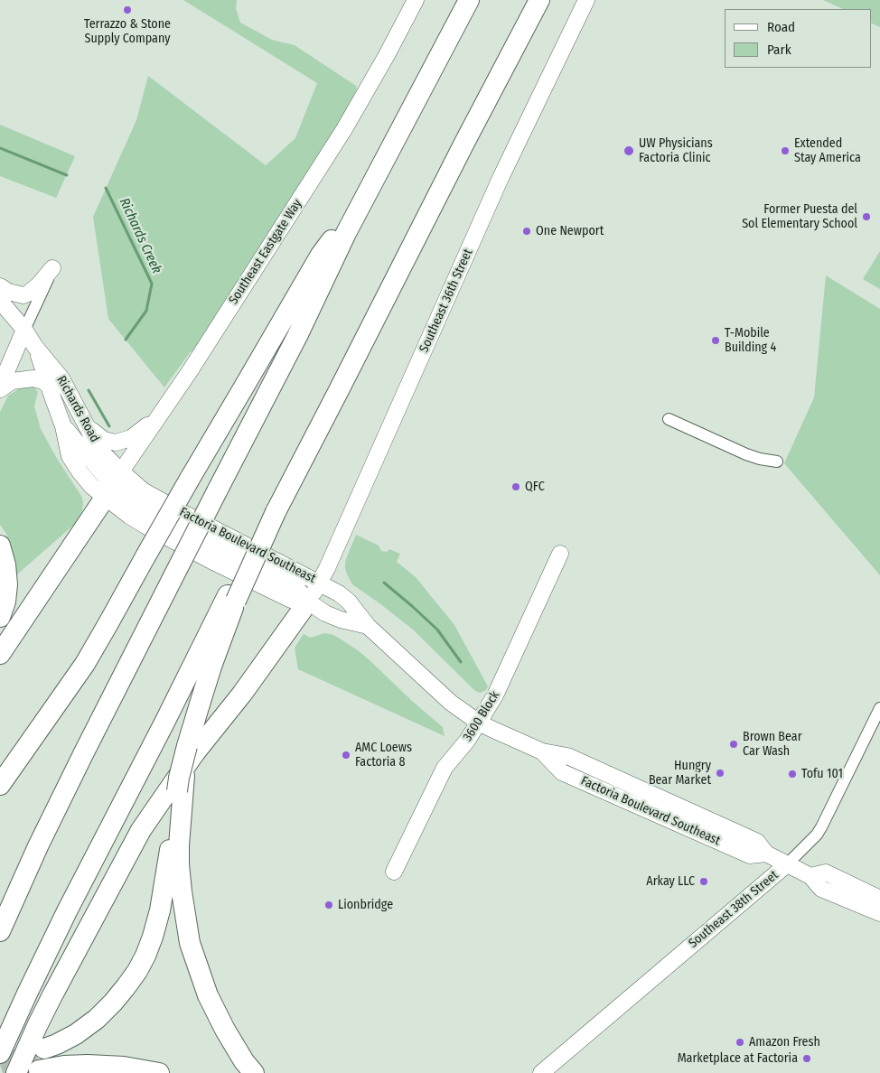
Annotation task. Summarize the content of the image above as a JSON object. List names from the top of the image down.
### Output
{
  "streets": {
    "main road": [
      "Southeast Eastgate Way",
      "Southeast 36th Street",
      "Richards Road",
      "Factoria Boulevard Southeast",
      "3600 Block",
      "Southeast 38th Street"
    ]
  },
  "crossings": [
    ["Southeast Eastgate Way", "Richards Road"],
    ["Southeast Eastgate Way", "Factoria Boulevard Southeast"],
    ["Southeast 36th Street", "Factoria Boulevard Southeast"],
    ["Richards Road", "Factoria Boulevard Southeast"],
    ["Factoria Boulevard Southeast", "3600 Block"],
    ["Factoria Boulevard Southeast", "Southeast 38th Street"]
  ],
  "water": ["Richards Creek"],
  "places": [
    "Terrazzo & Stone Supply Company",
    "UW Physicians Factoria Clinic",
    "Extended Stay America",
    "Former Puesta del Sol Elementary School",
    "One Newport",
    "T-Mobile Building 4",
    "QFC",
    "Brown Bear Car Wash",
    "AMC Loews Factoria 8",
    "Hungry Bear Market",
    "Tofu 101",
    "Arkay LLC",
    "Lionbridge",
    "Amazon Fresh",
    "Marketplace at Factoria"
  ],
  "legend": ["Road", "Park"]
}
